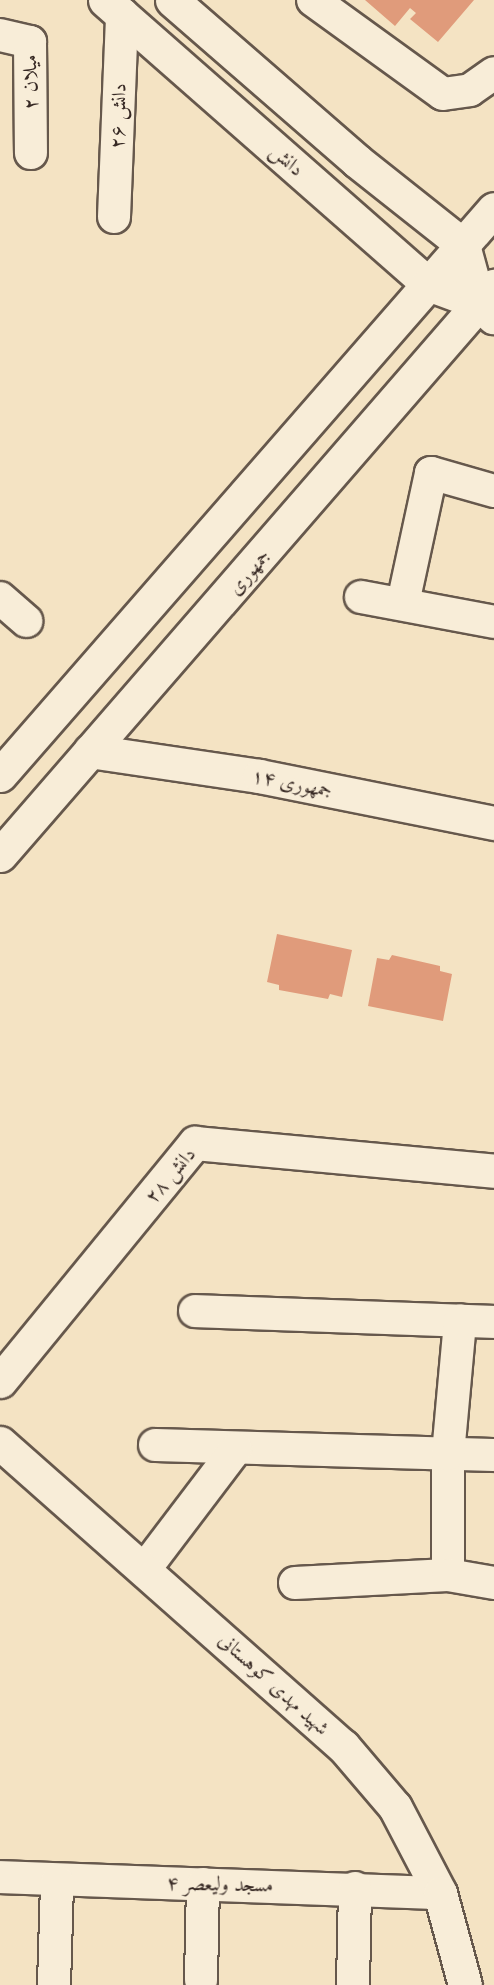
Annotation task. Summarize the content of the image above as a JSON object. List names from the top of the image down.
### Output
{
  "streets": {
    "main road": [
      "دانش",
      "جمهوری",
      "جمهوری ۱۴",
      "دانش ۲۸",
      "شهید مهدی کوهستانی"
    ],
    "street": ["میلان ۲", "دانش ۲۶", "مسجد ولیعصر ۴"]
  },
  "crossings": [
    ["دانش ۲۶", "دانش"],
    ["دانش", "جمهوری"],
    ["جمهوری", "جمهوری ۱۴"],
    ["شهید مهدی کوهستانی", "مسجد ولیعصر ۴"]
  ]
}
